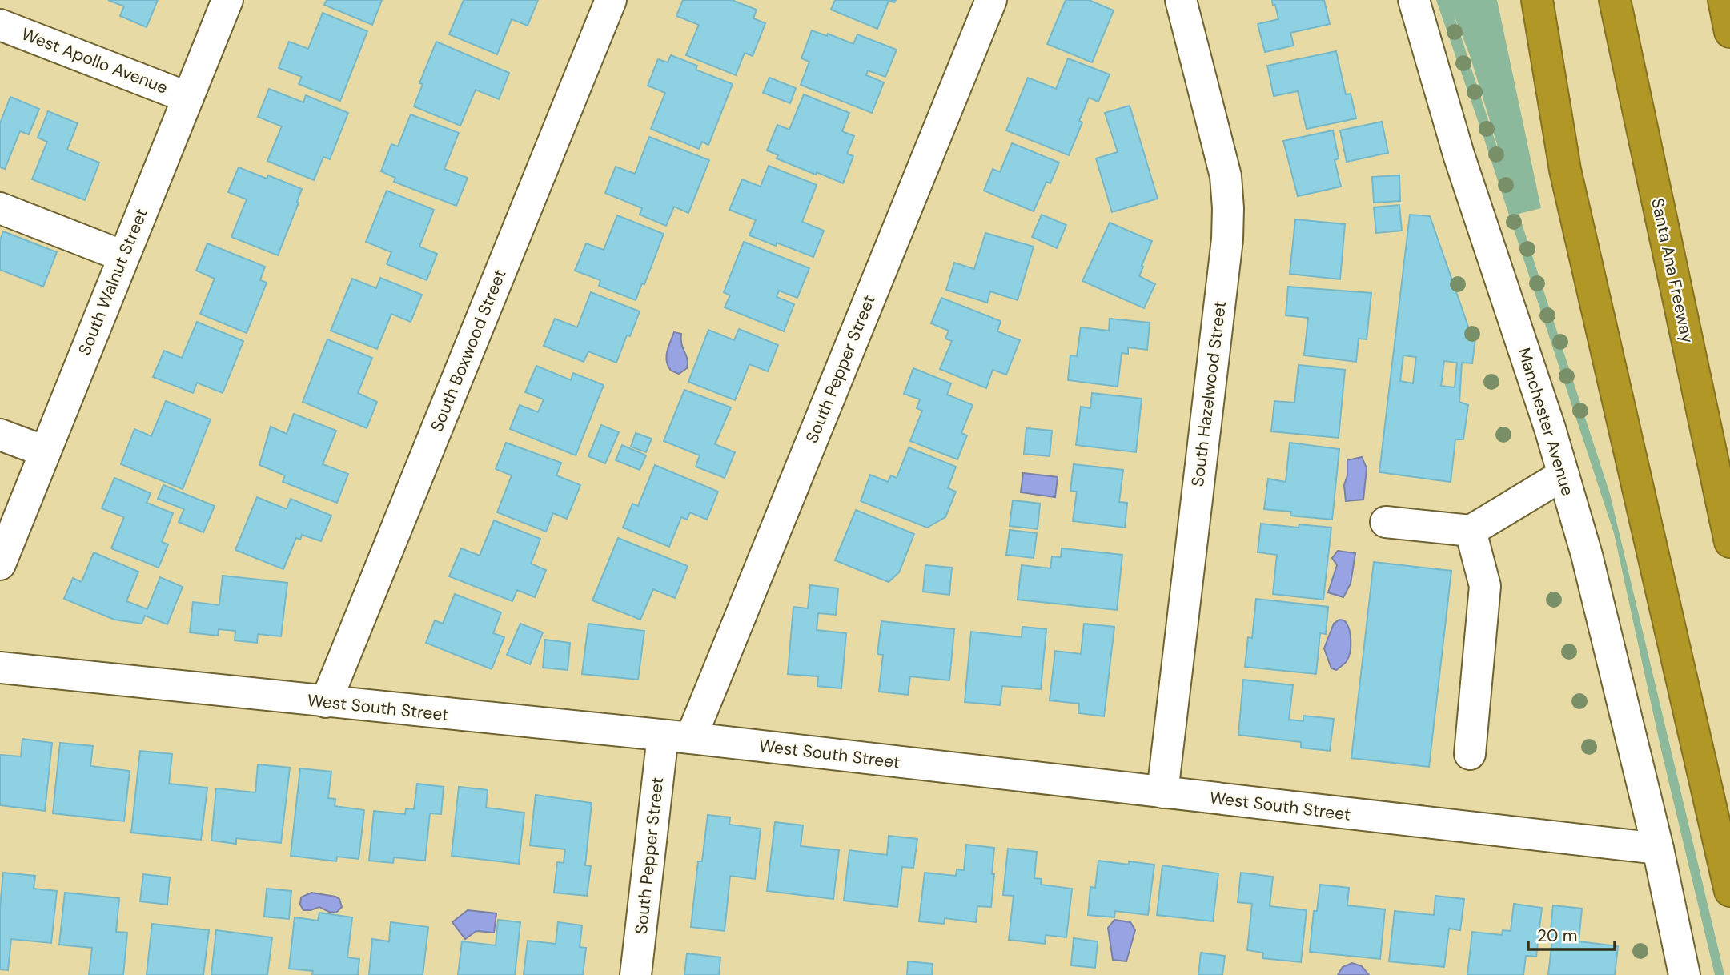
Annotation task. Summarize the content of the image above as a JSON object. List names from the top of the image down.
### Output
{
  "streets": {
    "highway": ["Santa Ana Freeway"],
    "street": [
      "West Apollo Avenue",
      "South Walnut Street",
      "South Boxwood Street",
      "South Pepper Street",
      "South Hazelwood Street",
      "Manchester Avenue",
      "West South Street"
    ]
  },
  "crossings": [
    ["West Apollo Avenue", "South Walnut Street"],
    ["South Boxwood Street", "West South Street"],
    ["South Pepper Street", "West South Street"],
    ["South Hazelwood Street", "West South Street"],
    ["Manchester Avenue", "West South Street"]
  ],
  "scale_bar": "20 m"
}
